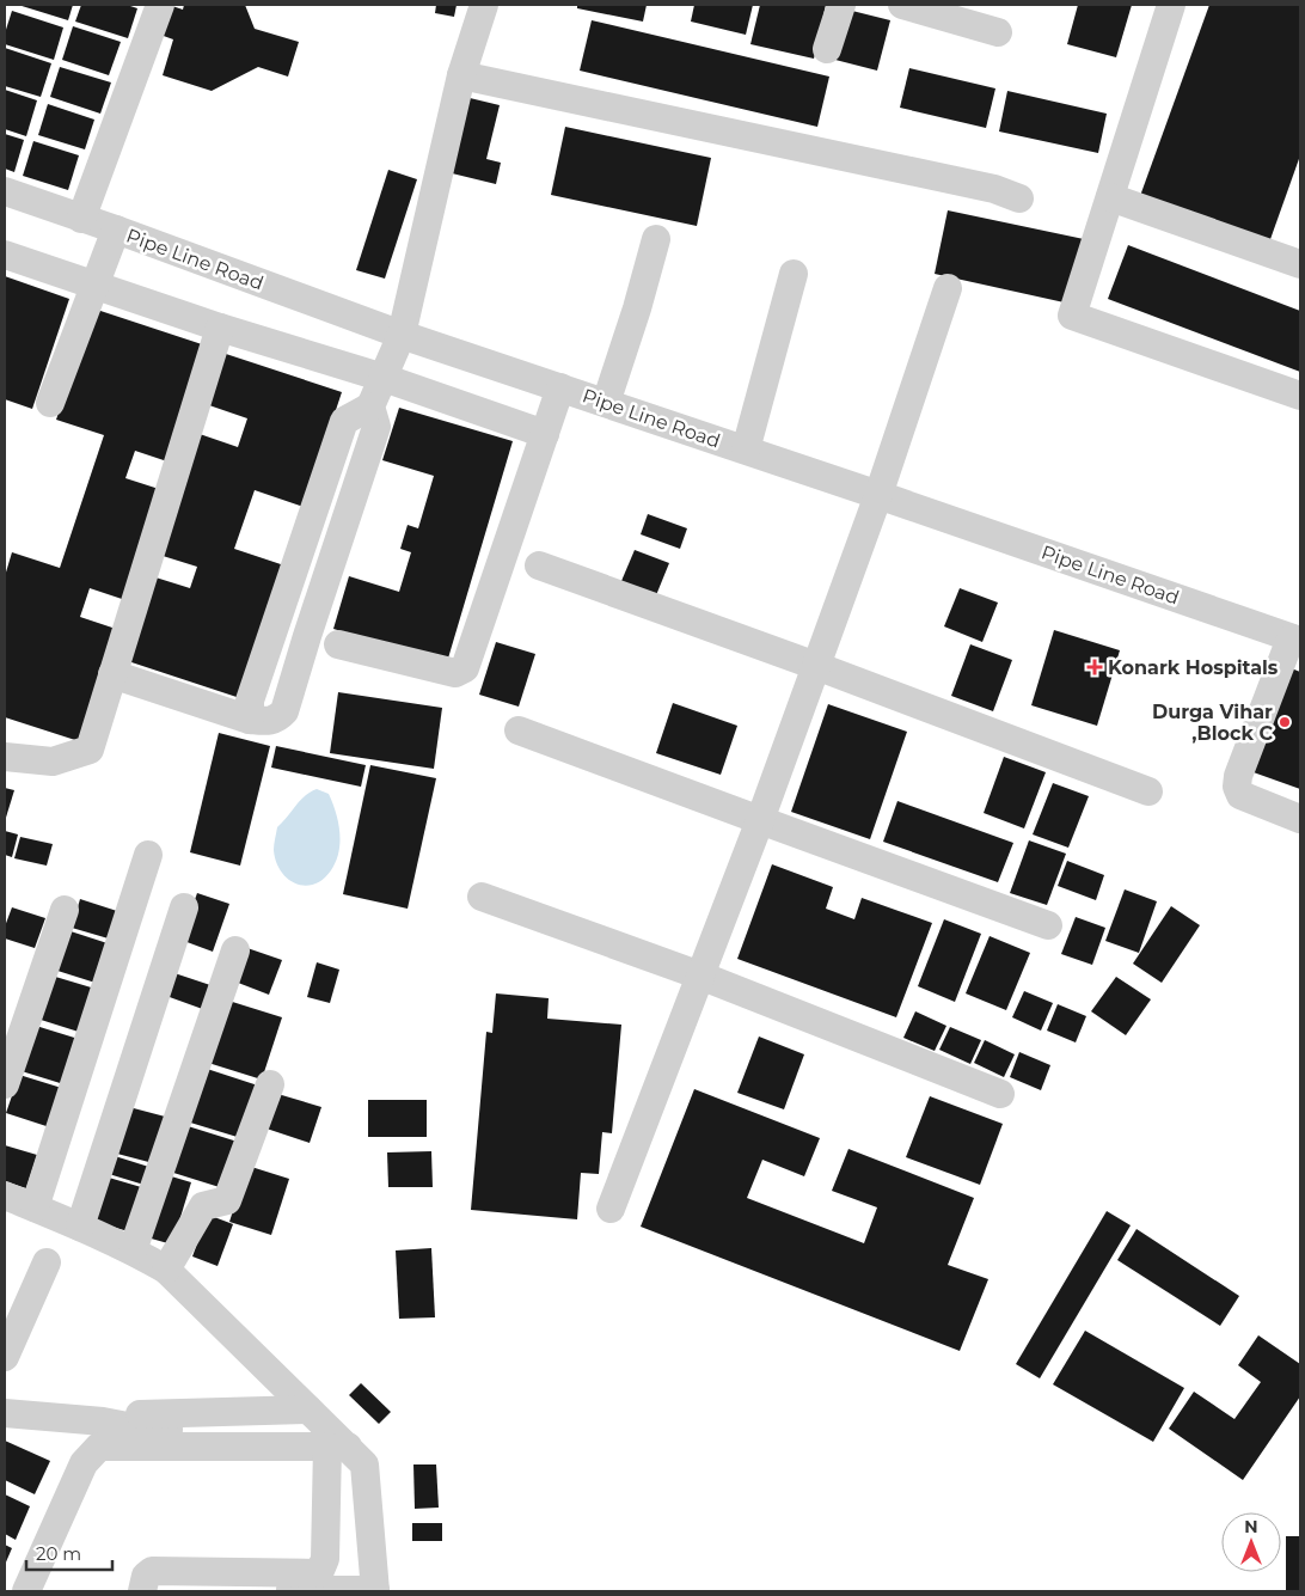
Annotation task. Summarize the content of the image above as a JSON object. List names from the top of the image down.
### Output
{
  "streets": {
    "street": ["Pipe Line Road"]
  },
  "places": {
    "health": ["Konark Hospitals"],
    "other": ["Durga Vihar ,Block C"]
  },
  "scale_bar": "20 m",
  "north": "top"
}
